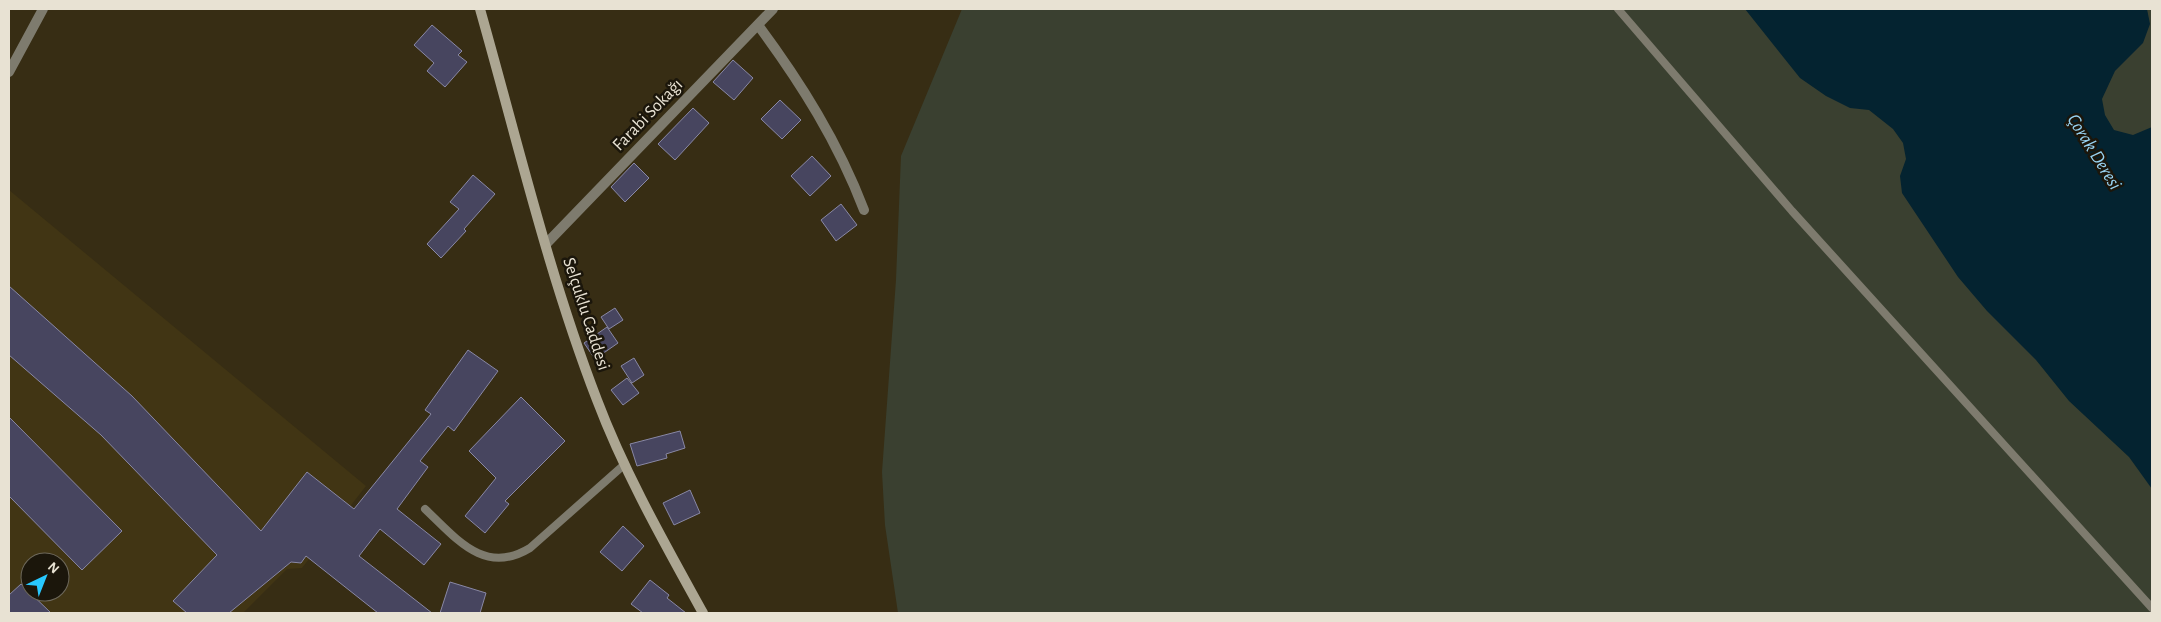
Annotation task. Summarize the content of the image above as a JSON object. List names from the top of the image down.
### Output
{
  "streets": {
    "street": ["Farabi Sokağı", "Selçuklu Caddesi"]
  },
  "crossings": [
    ["Farabi Sokağı", "Selçuklu Caddesi"]
  ],
  "water": ["Çorak Deresi"],
  "north": "top right"
}
